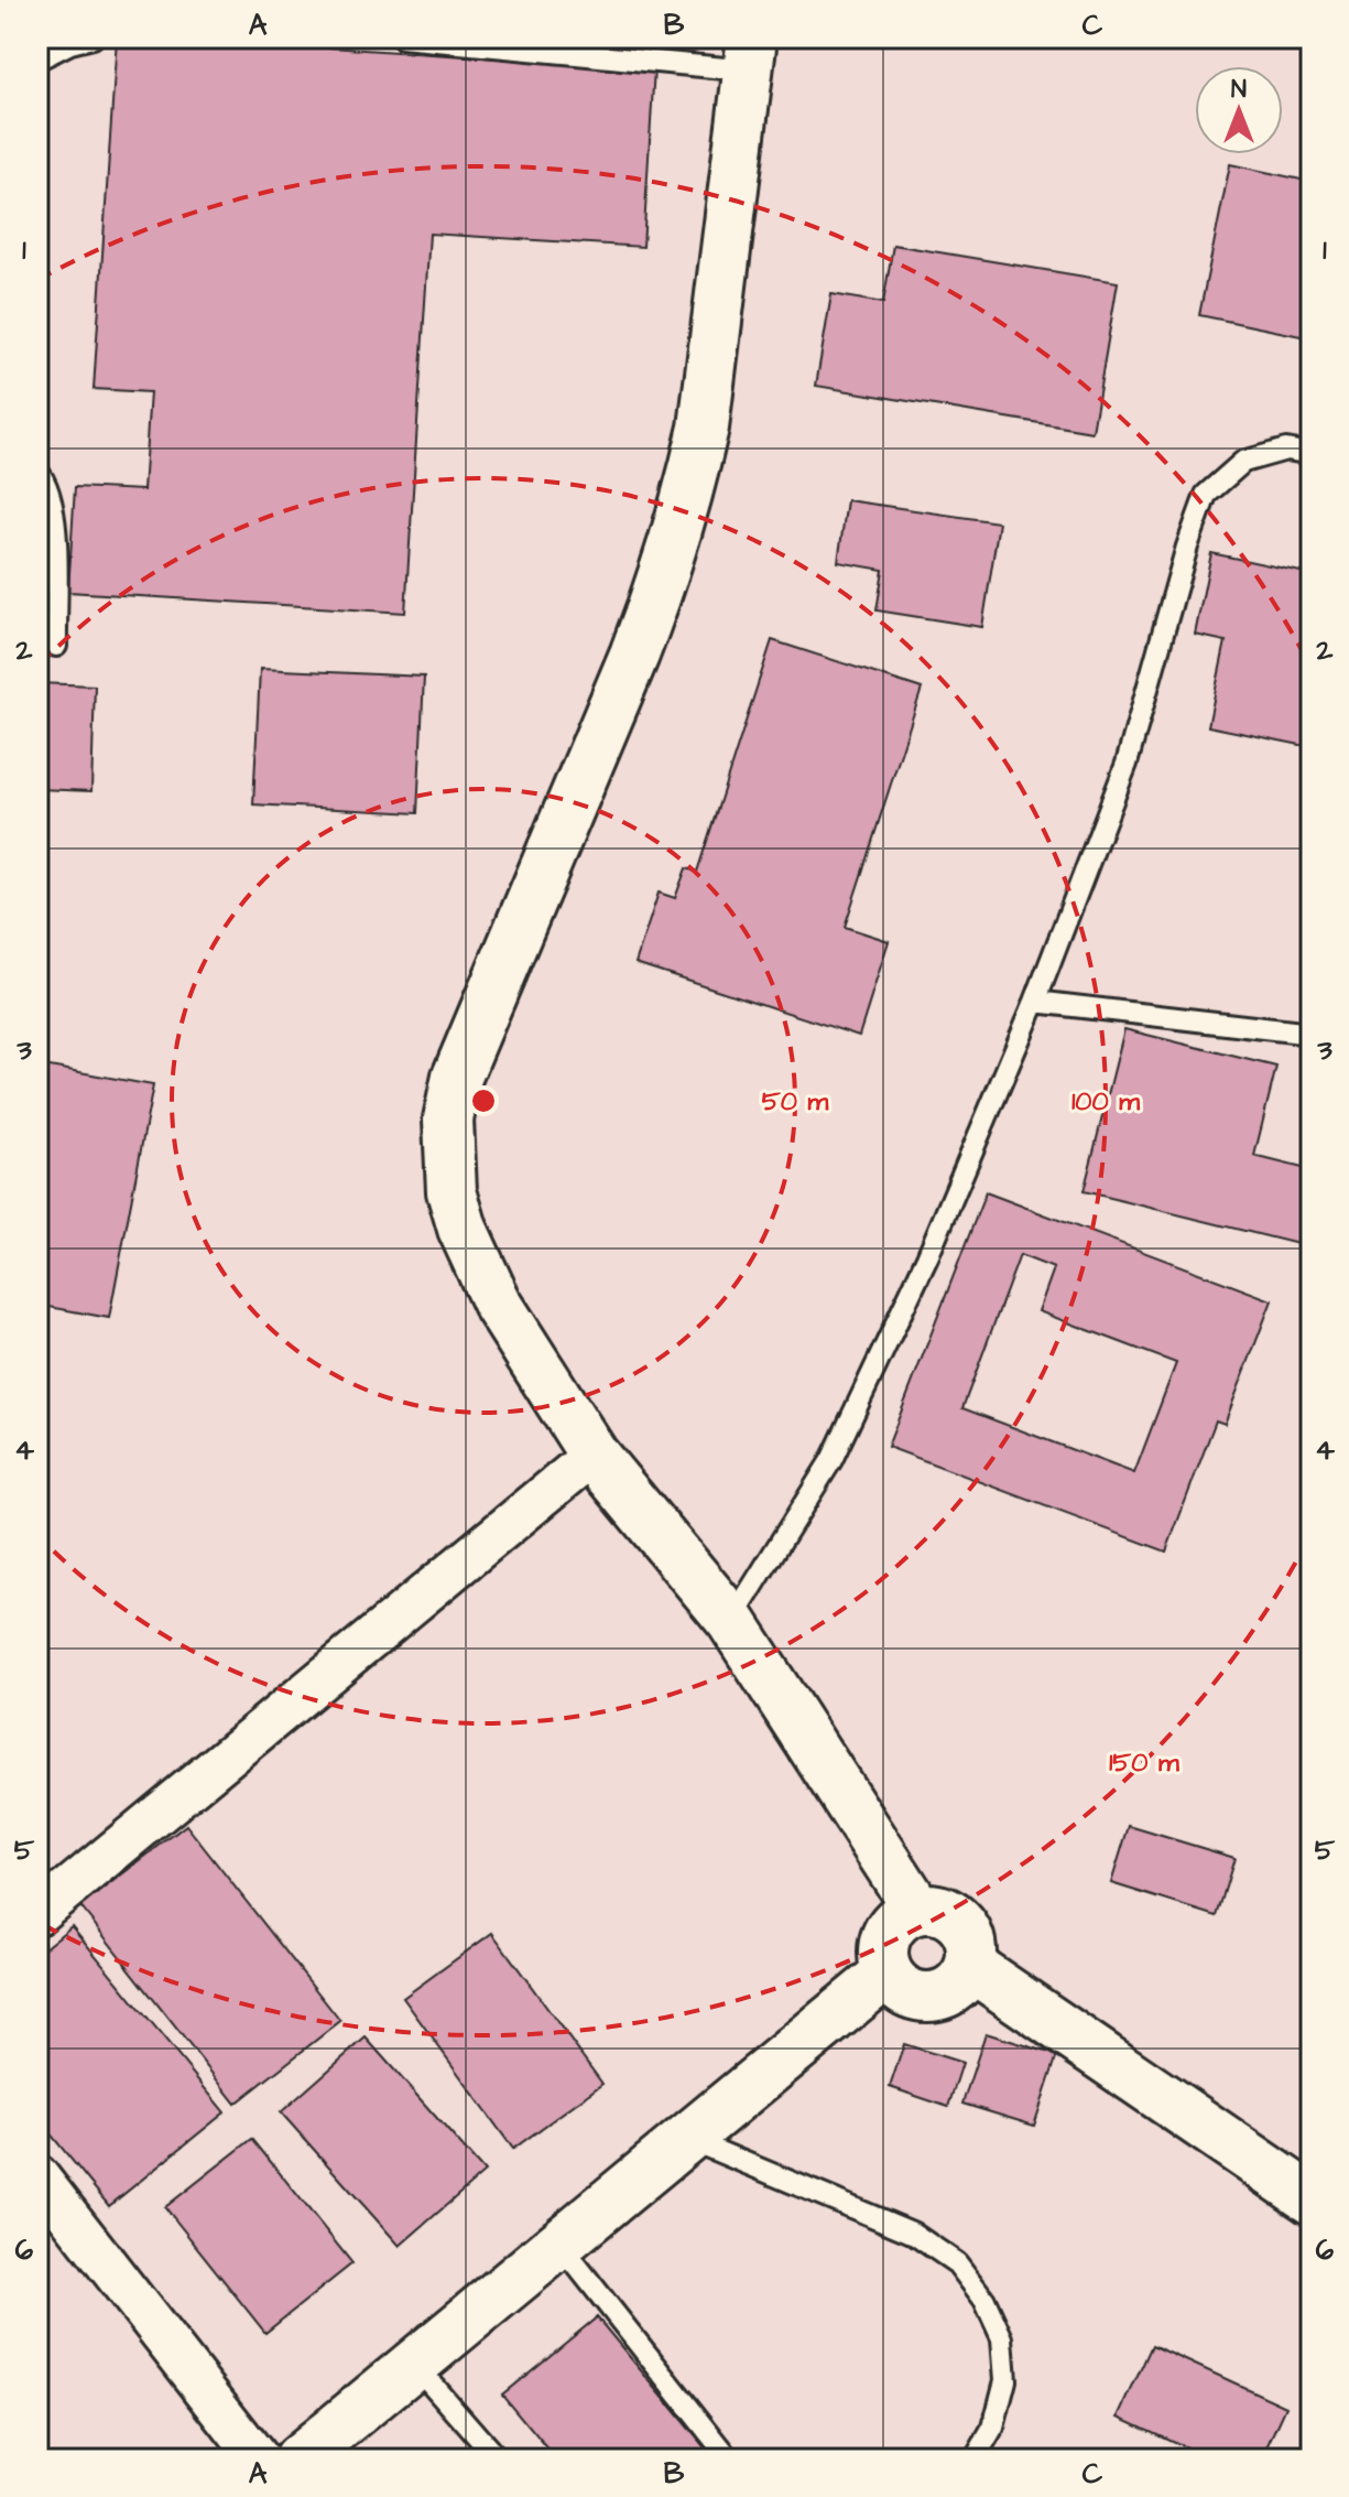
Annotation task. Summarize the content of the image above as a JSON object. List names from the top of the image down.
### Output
{
  "north": "top",
  "grid": {
    "columns": ["A", "B", "C"],
    "rows": [
      "1",
      "2",
      "3",
      "4",
      "5",
      "6"
    ]
  },
  "rings": ["50 m", "100 m", "150 m"]
}
